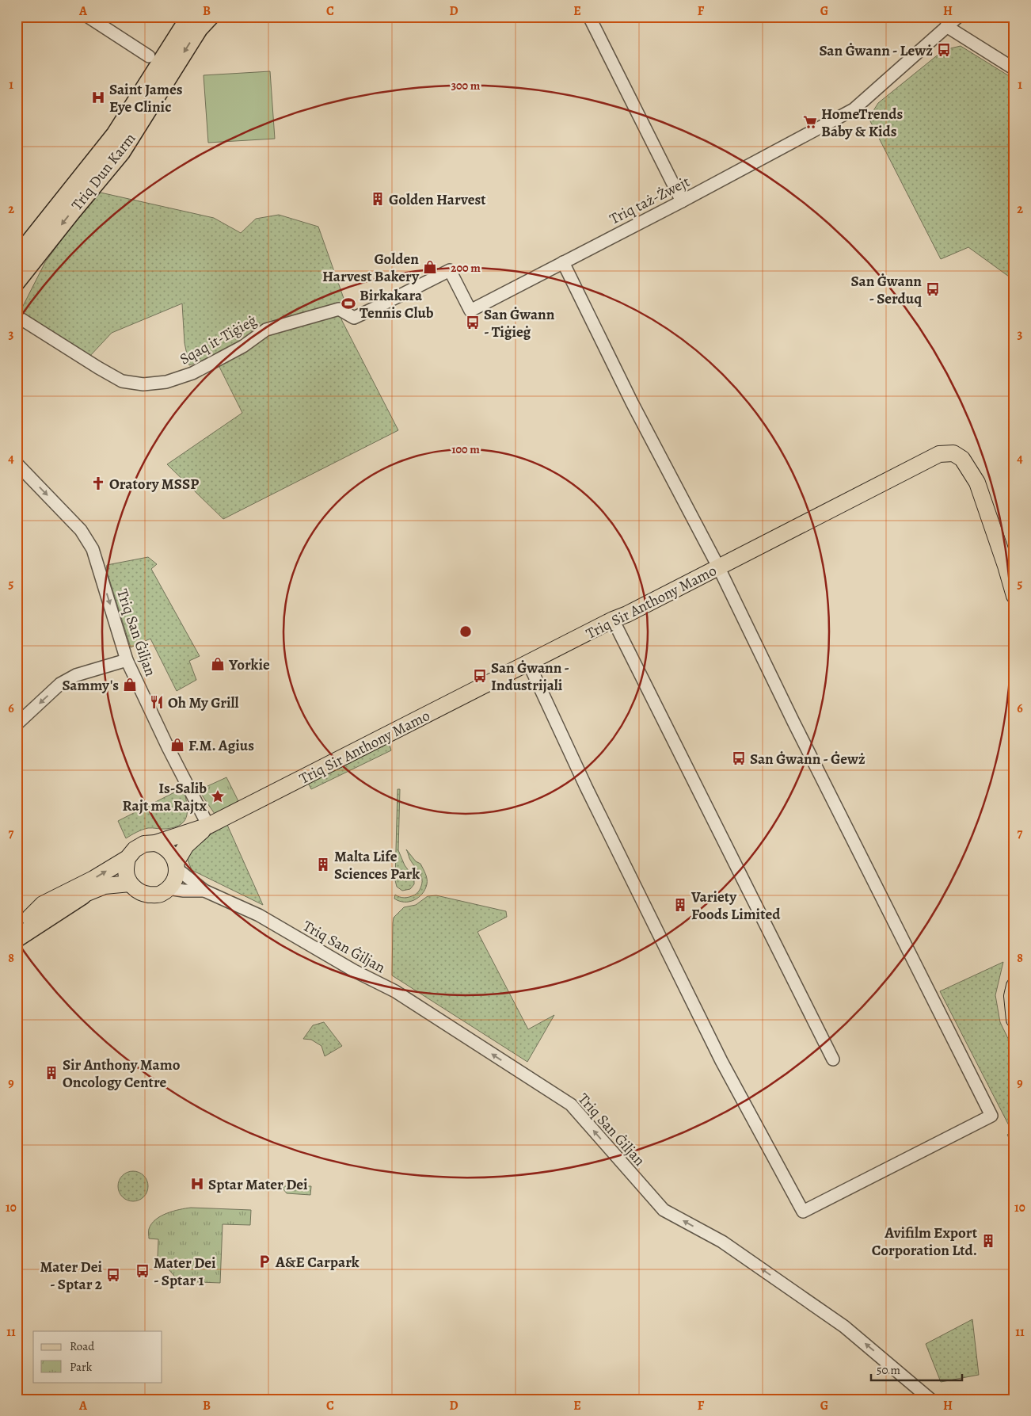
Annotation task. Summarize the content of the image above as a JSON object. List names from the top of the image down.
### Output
{
  "streets": {
    "highway": ["Triq Dun Karm"],
    "main road": ["Triq Sir Anthony Mamo"],
    "street": ["Triq taż-Żwejt", "Sqaq it-Tiġieġ", "Triq San Ġiljan"]
  },
  "crossings": [
    ["Triq taż-Żwejt", "Sqaq it-Tiġieġ"],
    ["Triq Sir Anthony Mamo", "Triq San Ġiljan"]
  ],
  "places": {
    "bus stop": [
      "San Ġwann - Lewż",
      "San Ġwann - Serduq",
      "San Ġwann - Tiġieġ",
      "San Ġwann - Industrijali",
      "San Ġwann - Ġewż",
      "Mater Dei - Sptar 1",
      "Mater Dei - Sptar 2"
    ],
    "hospital": ["Saint James Eye Clinic", "Sptar Mater Dei"],
    "supermarket": ["HomeTrends Baby & Kids"],
    "building": [
      "Golden Harvest",
      "Malta Life Sciences Park",
      "Variety Foods Limited",
      "Sir Anthony Mamo Oncology Centre",
      "Avifilm Export Corporation Ltd."
    ],
    "shop": [
      "Golden Harvest Bakery",
      "Yorkie",
      "Sammy's",
      "F.M. Agius"
    ],
    "sports": ["Birkakara Tennis Club"],
    "church": ["Oratory MSSP"],
    "restaurant": ["Oh My Grill"],
    "place": ["Is-Salib Rajt ma Rajtx"],
    "parking": ["A&E Carpark"]
  },
  "legend": ["Road", "Park"],
  "scale_bar": "50 m",
  "grid": {
    "columns": [
      "A",
      "B",
      "C",
      "D",
      "E",
      "F",
      "G",
      "H"
    ],
    "rows": [
      "1",
      "2",
      "3",
      "4",
      "5",
      "6",
      "7",
      "8",
      "9",
      "10",
      "11"
    ]
  },
  "rings": ["300 m", "200 m", "100 m"]
}
